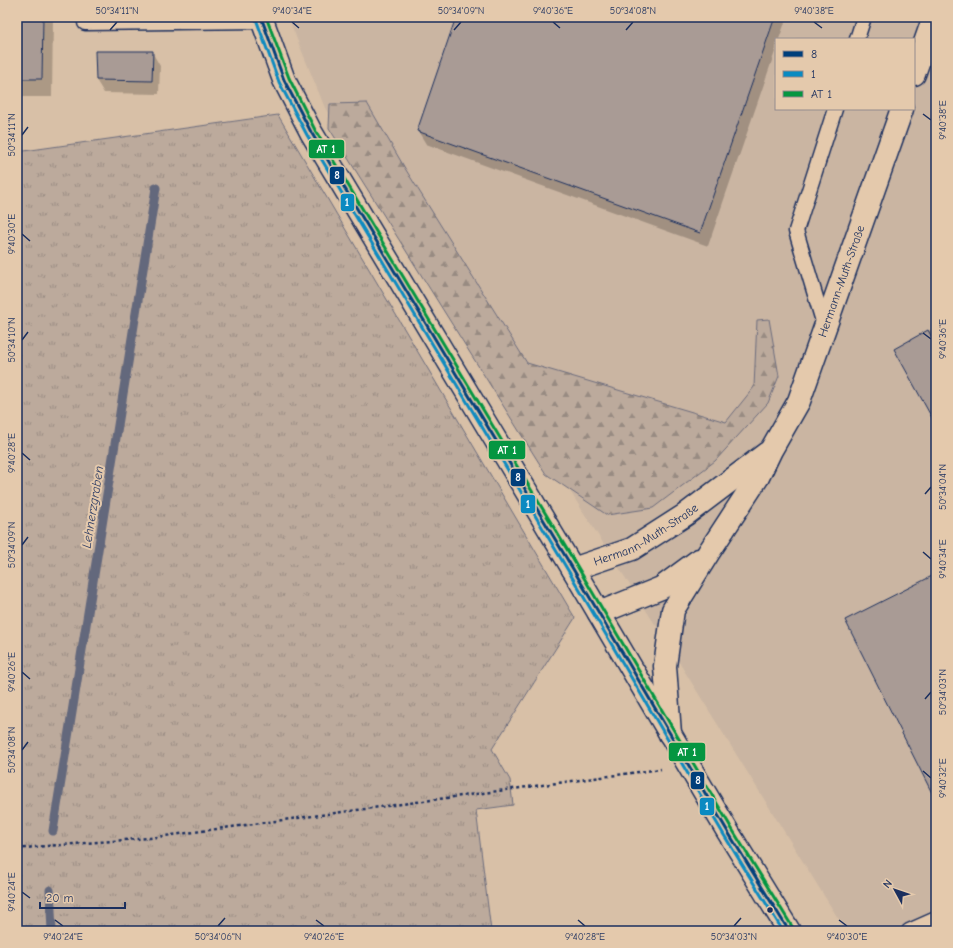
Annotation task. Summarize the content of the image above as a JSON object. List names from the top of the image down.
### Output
{
  "streets": {
    "street": ["Hermann-Muth-Straße"]
  },
  "water": ["Lehnerzgraben"],
  "lines": ["transit line 8", "transit line 1"],
  "legend": ["8", "1", "AT 1"],
  "scale_bar": "20 m",
  "north": "top left",
  "coordinates": [
    "50°34'11\"N",
    "9°40'34\"E",
    "50°34'09\"N",
    "9°40'36\"E",
    "50°34'08\"N",
    "9°40'38\"E",
    "9°40'30\"E",
    "50°34'10\"N",
    "9°40'28\"E",
    "50°34'04\"N",
    "9°40'26\"E",
    "50°34'03\"N",
    "9°40'32\"E",
    "9°40'24\"E",
    "50°34'06\"N"
  ]
}
